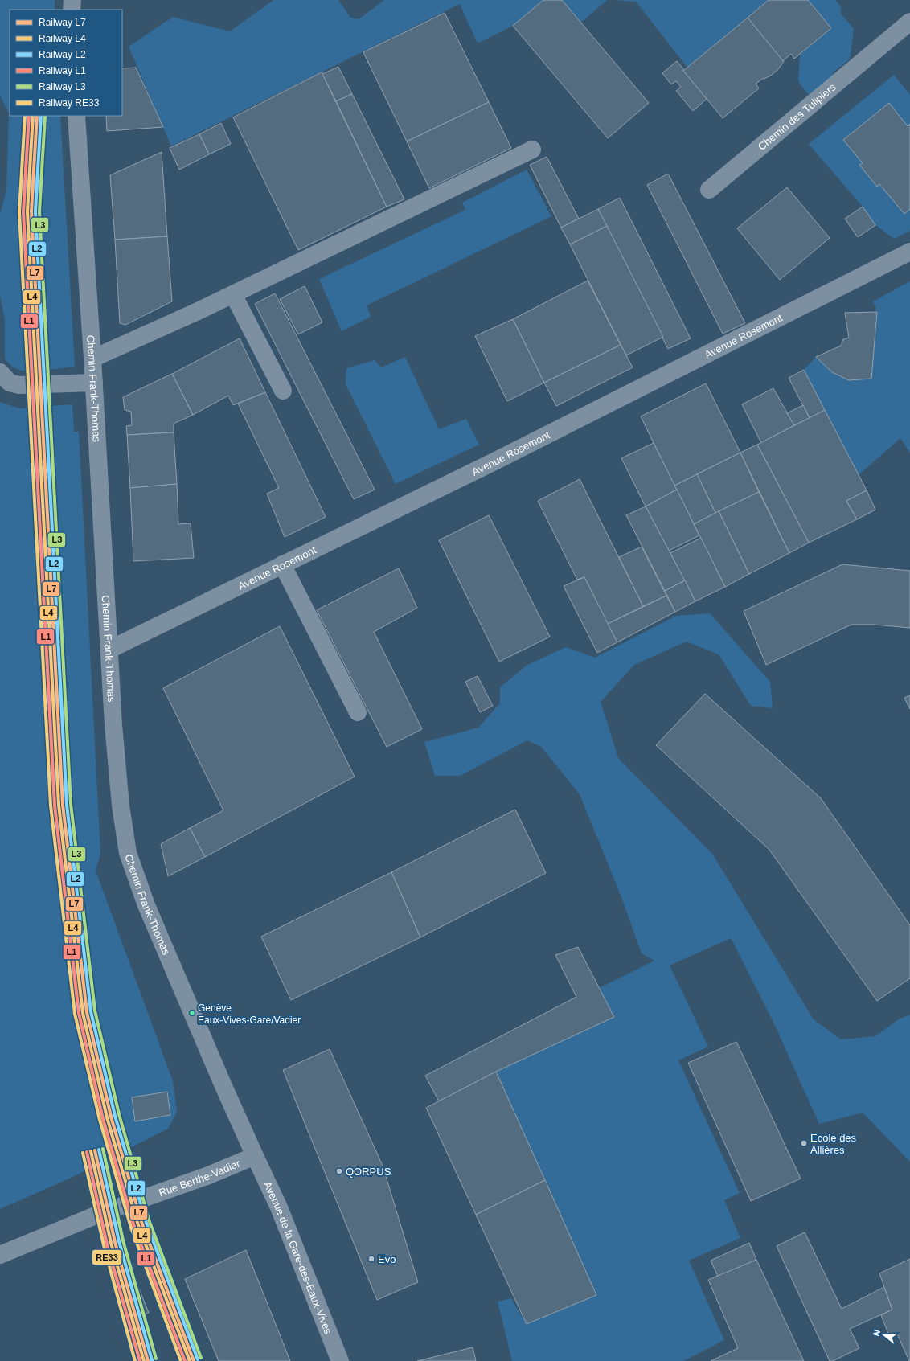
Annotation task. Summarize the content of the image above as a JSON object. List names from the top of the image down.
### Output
{
  "streets": {
    "street": [
      "Chemin des Tulipiers",
      "Avenue Rosemont",
      "Chemin Frank-Thomas",
      "Rue Berthe-Vadier",
      "Avenue de la Gare-des-Eaux-Vives"
    ]
  },
  "crossings": [
    ["Avenue Rosemont", "Chemin Frank-Thomas"],
    ["Chemin Frank-Thomas", "Rue Berthe-Vadier"],
    ["Chemin Frank-Thomas", "Avenue de la Gare-des-Eaux-Vives"],
    ["Rue Berthe-Vadier", "Avenue de la Gare-des-Eaux-Vives"]
  ],
  "places": [
    "Genève Eaux-Vives-Gare/Vadier",
    "Ecole des Allières",
    "QORPUS",
    "Evo"
  ],
  "lines": [
    "rail line L7",
    "rail line L4",
    "rail line L2",
    "rail line L1",
    "rail line L3",
    "rail line RE33"
  ],
  "legend": [
    "Railway L7",
    "Railway L4",
    "Railway L2",
    "Railway L1",
    "Railway L3",
    "Railway RE33"
  ],
  "north": "left"
}
